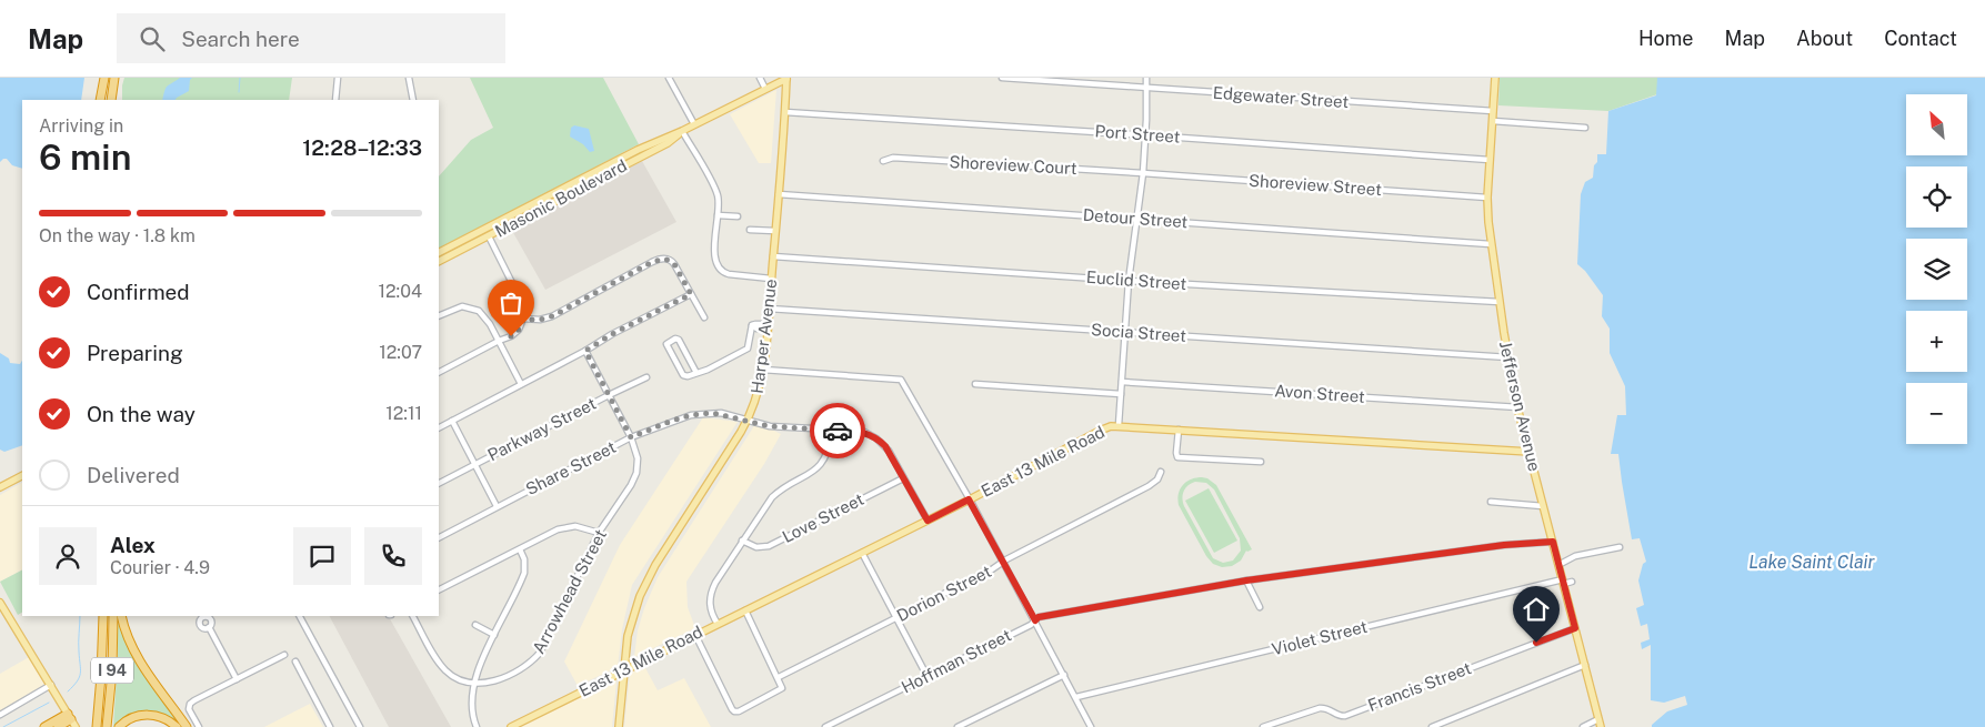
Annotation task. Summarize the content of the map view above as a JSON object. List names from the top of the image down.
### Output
{
  "streets": {
    "highway": ["I 94"],
    "main road": [
      "Masonic Boulevard",
      "Harper Avenue",
      "Jefferson Avenue",
      "East 13 Mile Road"
    ],
    "street": [
      "Edgewater Street",
      "Port Street",
      "Shoreview Court",
      "Shoreview Street",
      "Detour Street",
      "Euclid Street",
      "Socia Street",
      "Avon Street",
      "Parkway Street",
      "Share Street",
      "Love Street",
      "Arrowhead Street",
      "Dorion Street",
      "Violet Street",
      "Hoffman Street",
      "Francis Street"
    ]
  },
  "crossings": [
    ["Edgewater Street", "Jefferson Avenue"],
    ["Port Street", "Harper Avenue"],
    ["Port Street", "Jefferson Avenue"],
    ["Shoreview Court", "Shoreview Street"],
    ["Shoreview Street", "Jefferson Avenue"],
    ["Masonic Boulevard", "Harper Avenue"],
    ["Detour Street", "Harper Avenue"],
    ["Detour Street", "Jefferson Avenue"],
    ["Euclid Street", "Harper Avenue"],
    ["Euclid Street", "Jefferson Avenue"],
    ["Socia Street", "Harper Avenue"],
    ["Socia Street", "Jefferson Avenue"],
    ["Harper Avenue", "East 13 Mile Road"],
    ["Harper Avenue", "Share Street"],
    ["Avon Street", "Jefferson Avenue"],
    ["Jefferson Avenue", "East 13 Mile Road"],
    ["Jefferson Avenue", "Violet Street"],
    ["Jefferson Avenue", "Hoffman Street"],
    ["Jefferson Avenue", "Francis Street"],
    ["Parkway Street", "Arrowhead Street"],
    ["East 13 Mile Road", "Share Street"],
    ["Share Street", "Love Street"],
    ["Share Street", "Arrowhead Street"]
  ],
  "water": ["Lake Saint Clair"],
  "north": "top left",
  "page": {
    "header": "Map",
    "search": "Search here",
    "nav": [
      "Home",
      "Map",
      "About",
      "Contact"
    ],
    "map_buttons": ["+", "−"],
    "heading": ["6 min", "Arriving in", "12:28–12:33"],
    "panel": ["Alex", "Courier · 4.9"],
    "bar": "On the way · 1.8 km",
    "list": [
      ["Confirmed", "12:04"],
      ["Preparing", "12:07"],
      ["On the way", "12:11"],
      "Delivered"
    ]
  }
}
